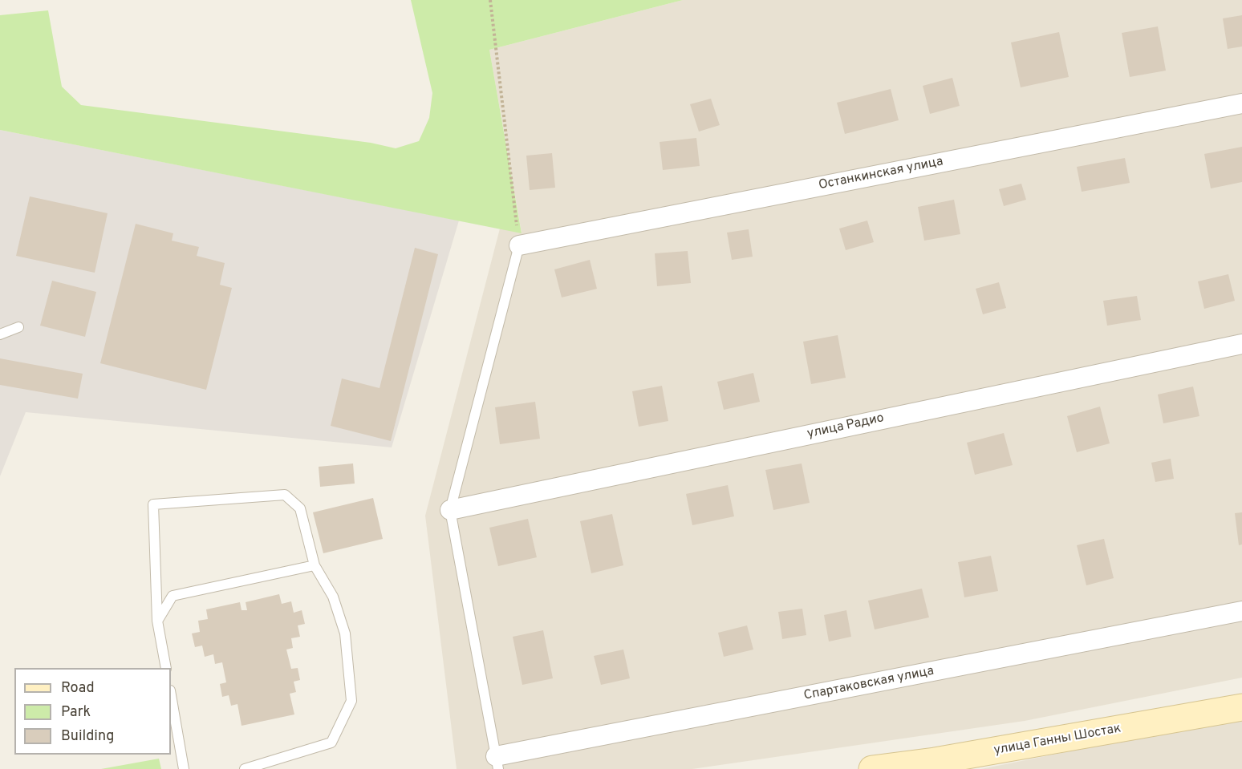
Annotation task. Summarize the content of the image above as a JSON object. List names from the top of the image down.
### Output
{
  "streets": {
    "main road": ["улица Ганны Шостак"],
    "street": ["Останкинская улица", "улица Радио", "Спартаковская улица"]
  },
  "legend": ["Road", "Park", "Building"]
}
